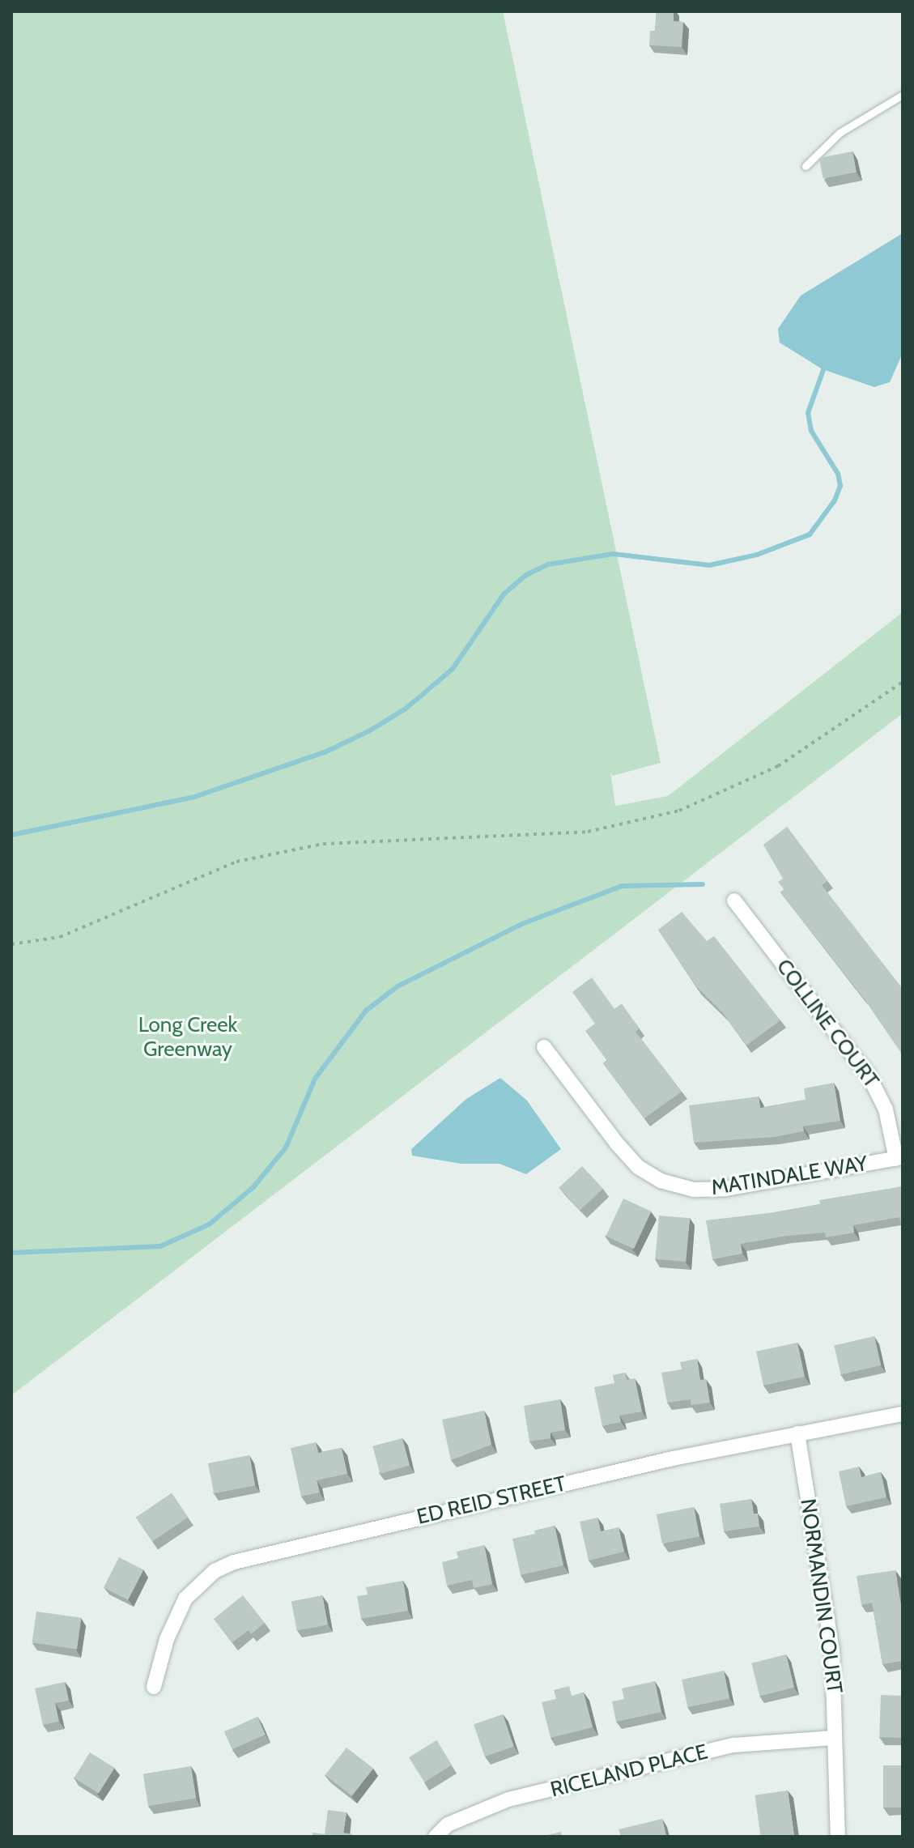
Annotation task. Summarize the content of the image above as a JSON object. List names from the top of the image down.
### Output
{
  "streets": {
    "street": [
      "COLLINE COURT",
      "MATINDALE WAY",
      "ED REID STREET",
      "NORMANDIN COURT",
      "RICELAND PLACE"
    ]
  },
  "crossings": [
    ["COLLINE COURT", "MATINDALE WAY"],
    ["ED REID STREET", "NORMANDIN COURT"],
    ["NORMANDIN COURT", "RICELAND PLACE"]
  ],
  "parks": ["Long Creek Greenway"]
}
